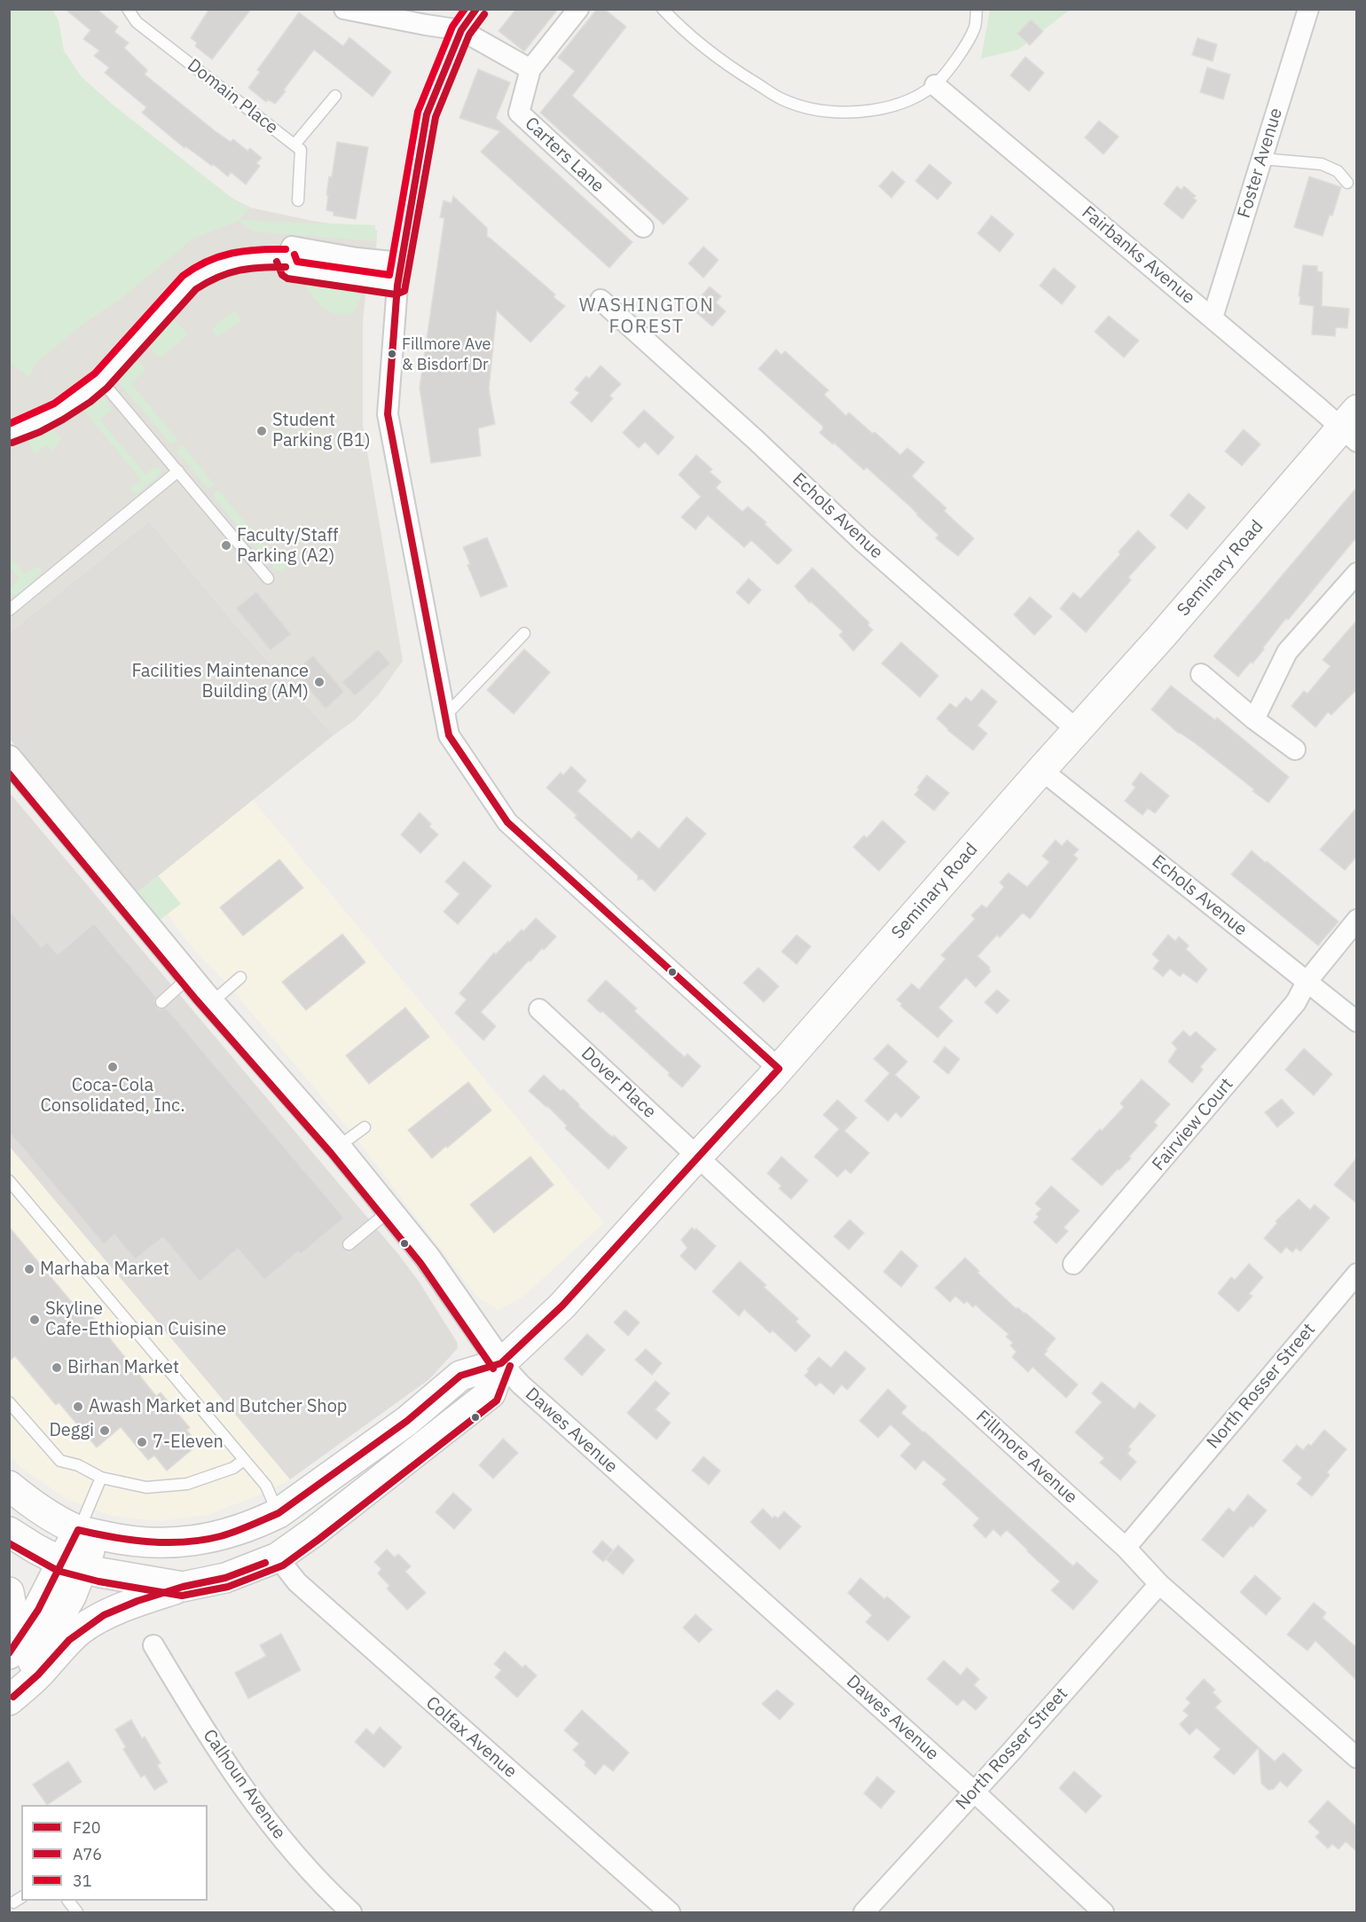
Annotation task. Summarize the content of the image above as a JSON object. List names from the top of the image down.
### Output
{
  "streets": {
    "main road": ["Seminary Road"],
    "street": [
      "Carters Lane",
      "Foster Avenue",
      "Fairbanks Avenue",
      "Echols Avenue",
      "Dover Place",
      "Fairview Court",
      "North Rosser Street",
      "Dawes Avenue",
      "Fillmore Avenue",
      "Colfax Avenue",
      "Calhoun Avenue"
    ],
    "lane": ["Domain Place"]
  },
  "crossings": [
    ["Foster Avenue", "Fairbanks Avenue"],
    ["Fairbanks Avenue", "Seminary Road"],
    ["Echols Avenue", "Seminary Road"],
    ["Echols Avenue", "Fairview Court"],
    ["Seminary Road", "Dover Place"],
    ["Seminary Road", "Dawes Avenue"],
    ["Seminary Road", "Fillmore Avenue"],
    ["Seminary Road", "Colfax Avenue"],
    ["Dover Place", "Fillmore Avenue"],
    ["North Rosser Street", "Dawes Avenue"],
    ["North Rosser Street", "Fillmore Avenue"]
  ],
  "districts": ["WASHINGTON FOREST"],
  "places": [
    "Fillmore Ave & Bisdorf Dr",
    "Student Parking (B1)",
    "Faculty/Staff Parking (A2)",
    "Facilities Maintenance Building (AM)",
    "Coca-Cola Consolidated, Inc.",
    "Marhaba Market",
    "Skyline Cafe-Ethiopian Cuisine",
    "Birhan Market",
    "Awash Market and Butcher Shop",
    "Deggi",
    "7-Eleven"
  ],
  "lines": ["transit line F20", "transit line 31", "transit line A76"],
  "legend": ["F20", "A76", "31"]
}
